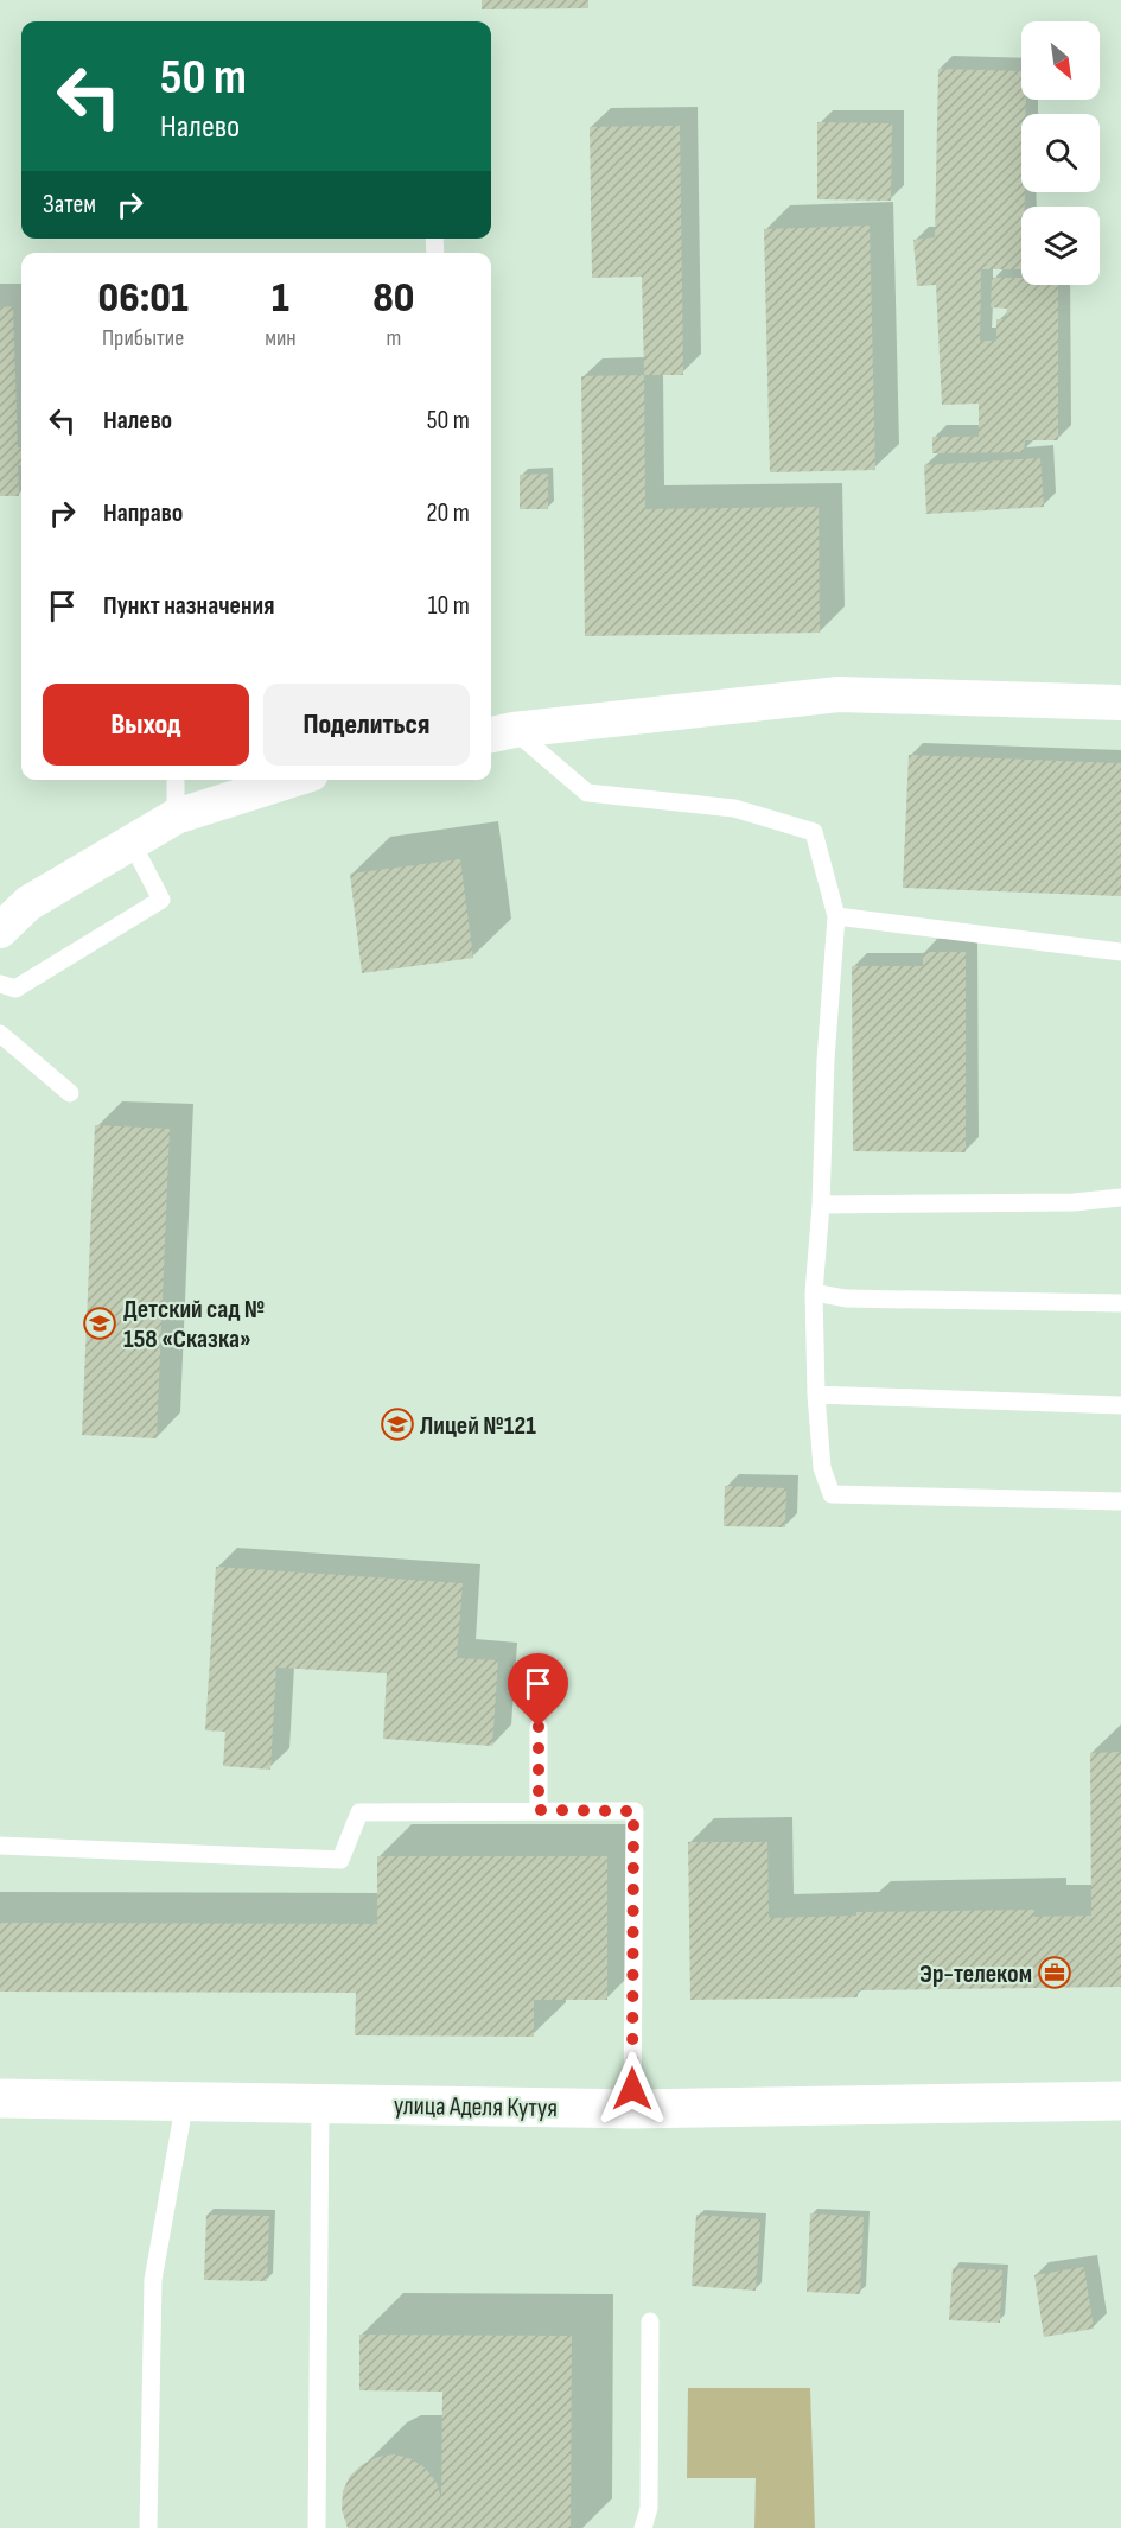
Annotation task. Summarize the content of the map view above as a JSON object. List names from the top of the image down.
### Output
{
  "streets": {
    "main road": ["улица Аделя Кутуя"]
  },
  "places": {
    "school or university": ["Детский сад № 158 «Сказка»", "Лицей №121"],
    "office": ["Эр-телеком"]
  },
  "north": "bottom right",
  "page": {
    "turn": ["50 m", "Налево"],
    "then": "Затем",
    "eta": [
      "06:01",
      "Прибытие",
      "1",
      "мин",
      "80",
      "m"
    ],
    "list": [
      {
        "name": "Налево",
        "value": "50 m"
      },
      {
        "name": "Направо",
        "value": "20 m"
      },
      {
        "name": "Пункт назначения",
        "value": "10 m"
      }
    ],
    "buttons": ["Выход", "Поделиться"]
  }
}
